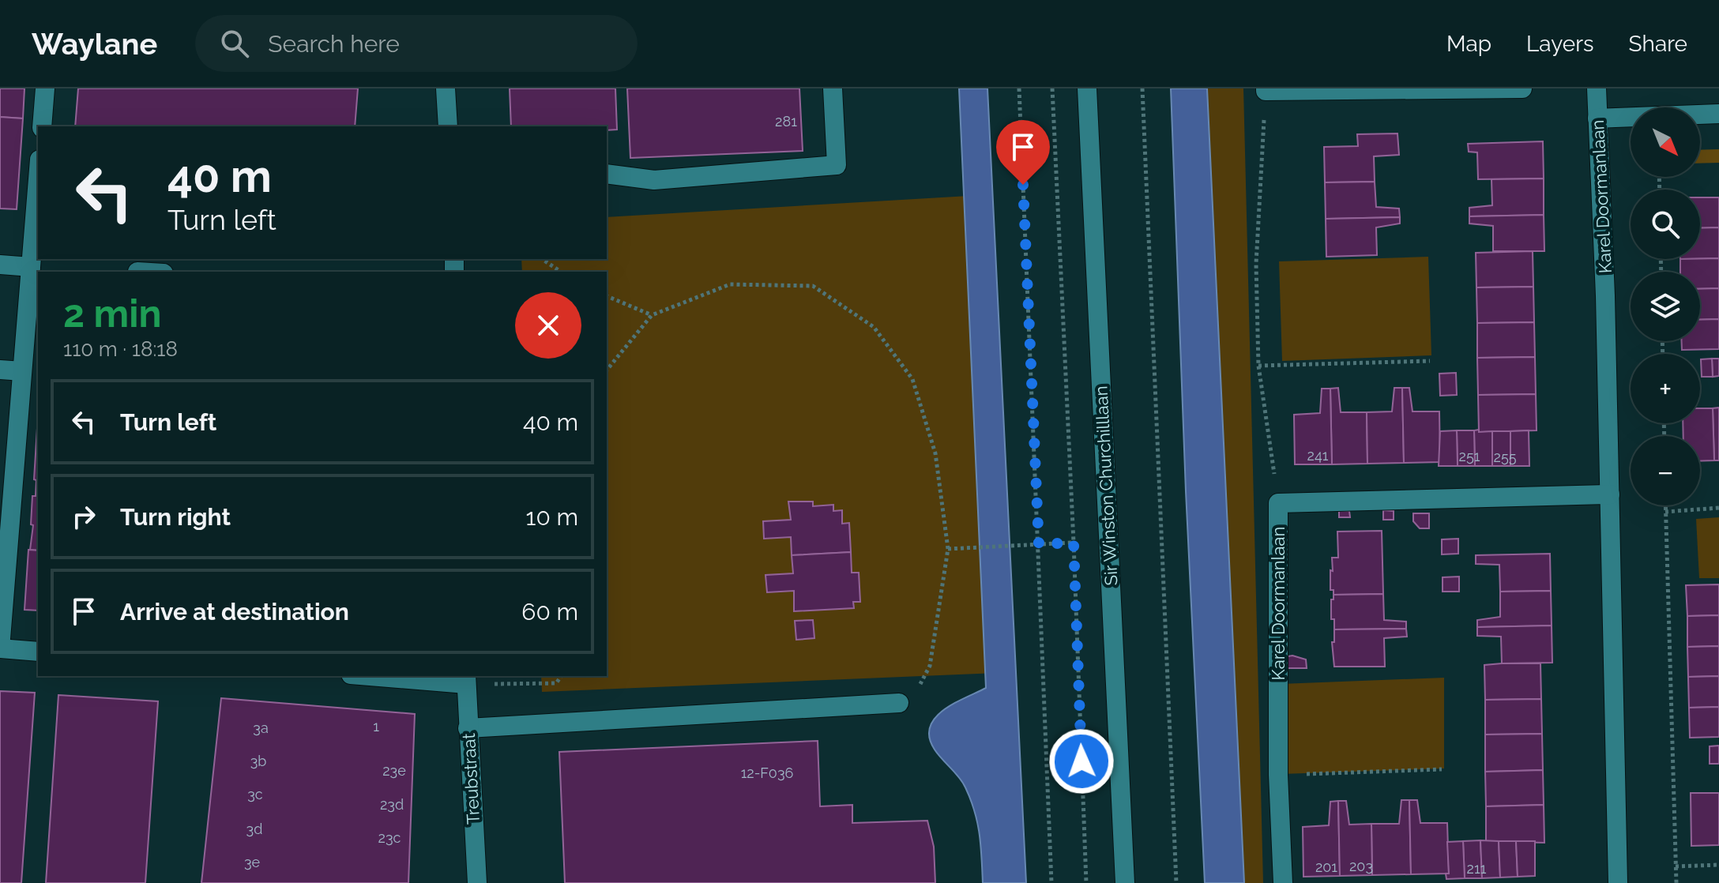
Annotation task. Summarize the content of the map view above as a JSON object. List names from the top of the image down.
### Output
{
  "streets": {
    "street": ["Karel Doormanlaan", "Sir Winston Churchilllaan", "Treubstraat"]
  },
  "house_numbers": [
    "281",
    "241",
    "251",
    "255",
    "1",
    "3a",
    "3b",
    "23e",
    "12-F036",
    "3c",
    "23d",
    "3d",
    "23c",
    "3e",
    "203",
    "201",
    "211"
  ],
  "north": "bottom right",
  "page": {
    "header": "Waylane",
    "search": "Search here",
    "nav": ["Map", "Layers", "Share"],
    "map_buttons": ["+", "−"],
    "turn": ["40 m", "Turn left"],
    "heading": ["2 min", "110 m · 18:18"],
    "list": [
      {
        "name": "Turn left",
        "value": "40 m"
      },
      {
        "name": "Turn right",
        "value": "10 m"
      },
      {
        "name": "Arrive at destination",
        "value": "60 m"
      }
    ]
  }
}
